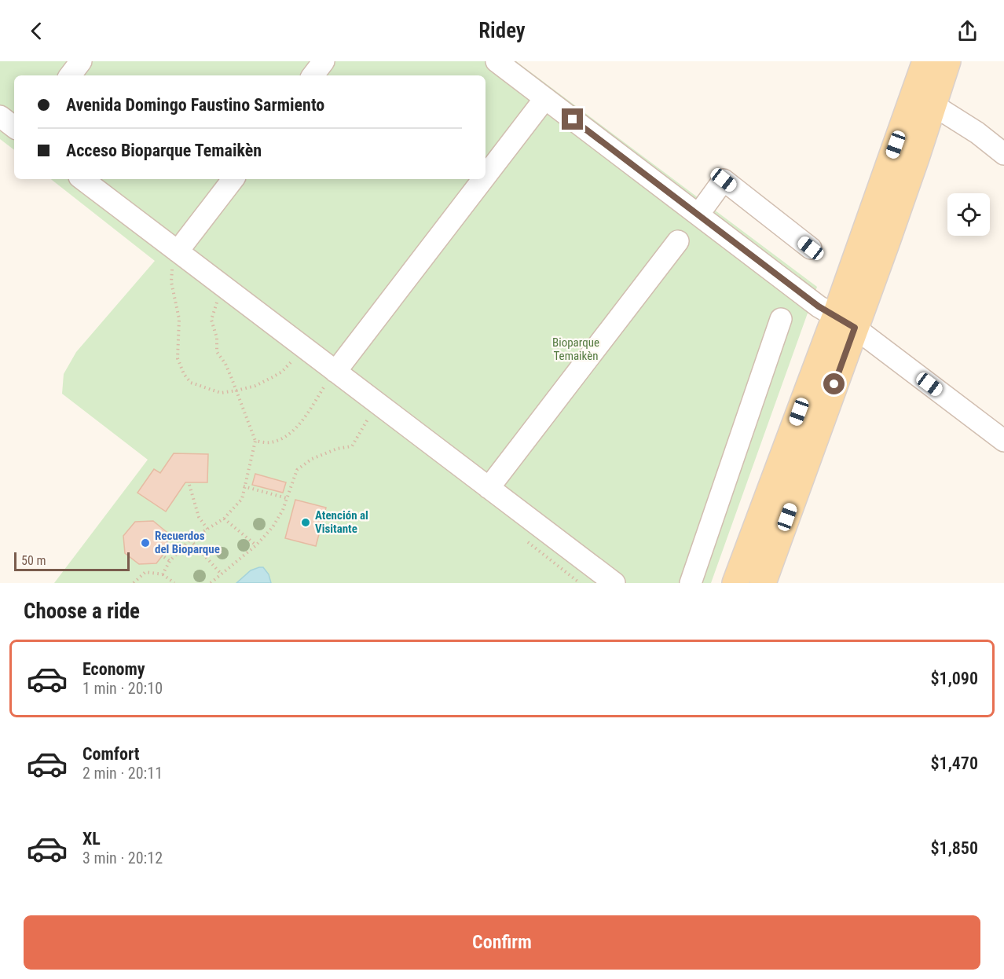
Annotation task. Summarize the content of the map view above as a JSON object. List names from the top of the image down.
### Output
{
  "parks": ["Bioparque Temaikèn"],
  "places": ["Atención al Visitante", "Recuerdos del Bioparque"],
  "scale_bar": "50 m",
  "page": {
    "header": "Ridey",
    "banner": ["Avenida Domingo Faustino Sarmiento", "Acceso Bioparque Temaikèn"],
    "scale": "50 m",
    "heading": "Choose a ride",
    "list": [
      {
        "name": "Economy",
        "note": "1 min · 20:10",
        "value": "$1,090"
      },
      {
        "name": "Comfort",
        "note": "2 min · 20:11",
        "value": "$1,470"
      },
      {
        "name": "XL",
        "note": "3 min · 20:12",
        "value": "$1,850"
      }
    ],
    "buttons": "Confirm"
  }
}
